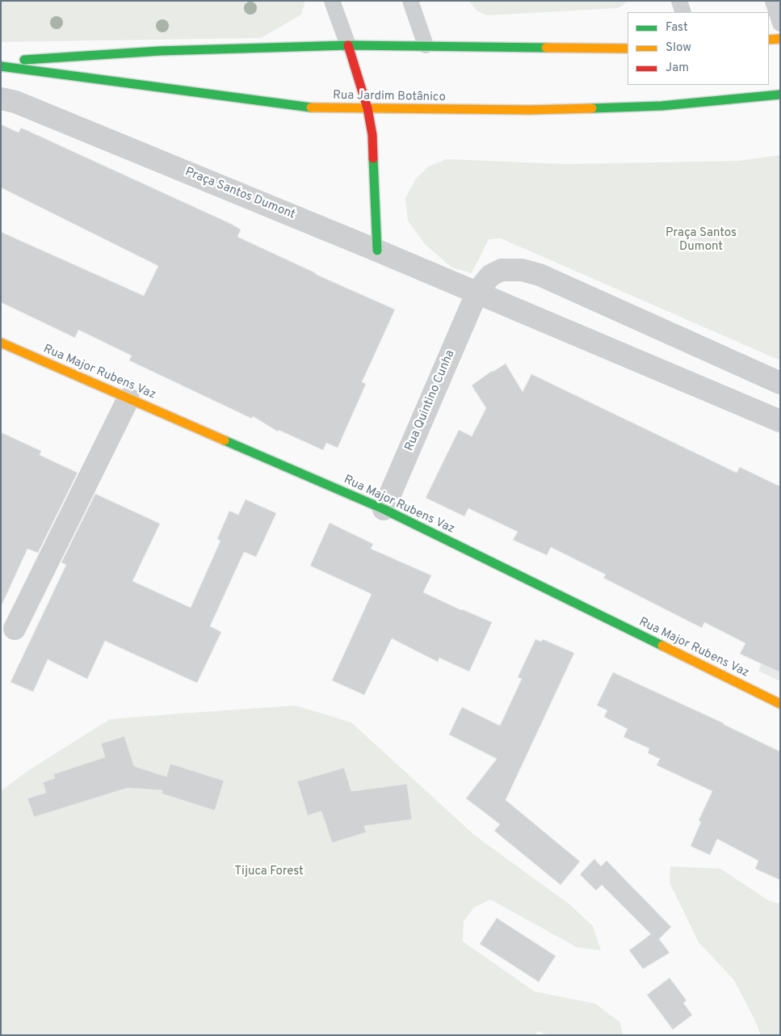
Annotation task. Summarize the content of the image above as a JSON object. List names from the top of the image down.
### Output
{
  "streets": {
    "main road": ["Rua Jardim Botânico", "Rua Major Rubens Vaz"],
    "street": ["Praça Santos Dumont", "Rua Quintino Cunha"]
  },
  "crossings": [
    ["Praça Santos Dumont", "Rua Quintino Cunha"],
    ["Rua Major Rubens Vaz", "Rua Quintino Cunha"]
  ],
  "parks": ["Praça Santos Dumont", "Tijuca Forest"],
  "legend": ["Fast", "Slow", "Jam"]
}
